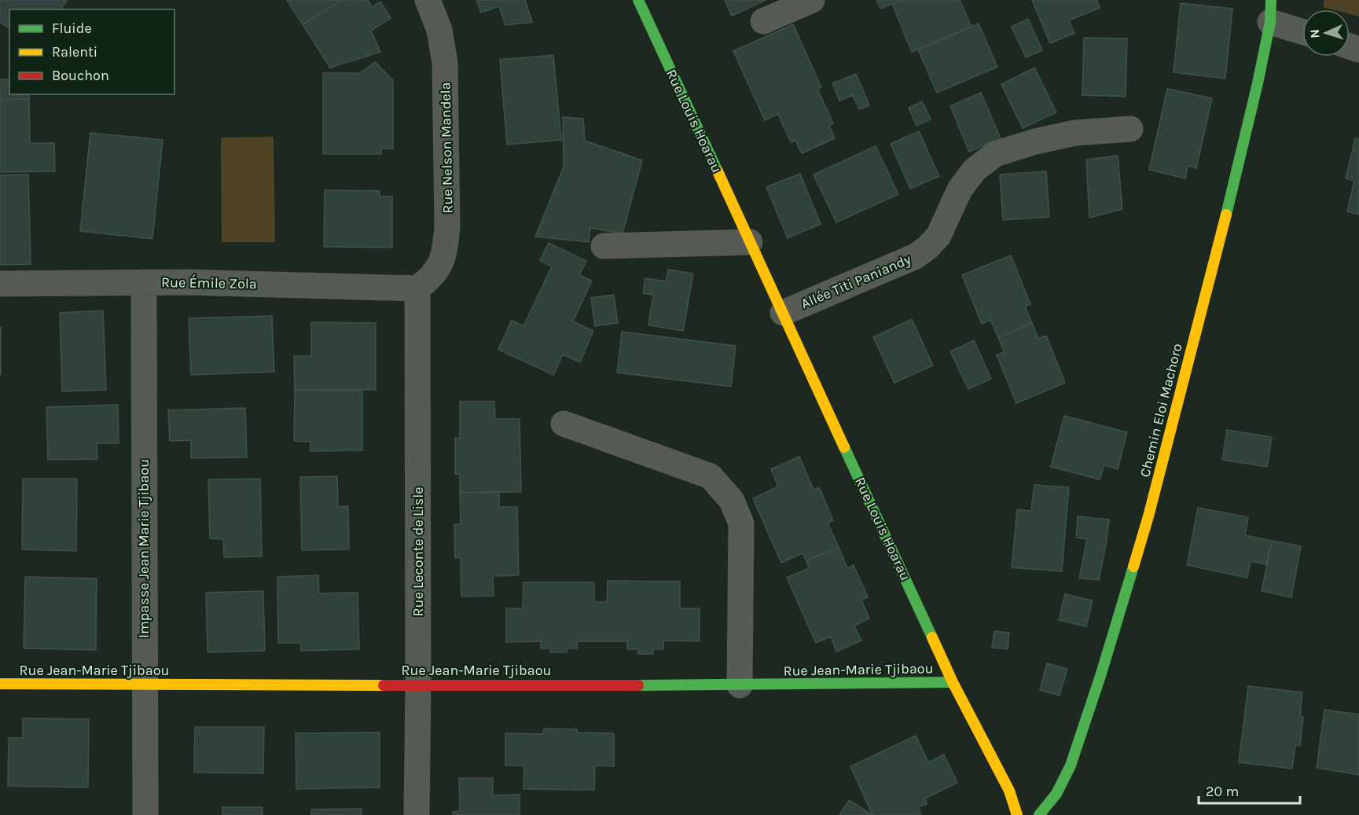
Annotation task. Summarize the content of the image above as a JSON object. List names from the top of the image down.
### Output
{
  "streets": {
    "street": [
      "Rue Louis Hoarau",
      "Rue Nelson Mandela",
      "Allée Titi Paniandy",
      "Rue Émile Zola",
      "Chemin Eloi Machoro",
      "Impasse Jean Marie Tjibaou",
      "Rue Leconte de Lisle",
      "Rue Jean-Marie Tjibaou"
    ]
  },
  "crossings": [
    ["Rue Louis Hoarau", "Allée Titi Paniandy"],
    ["Rue Louis Hoarau", "Rue Jean-Marie Tjibaou"],
    ["Rue Nelson Mandela", "Rue Émile Zola"],
    ["Rue Nelson Mandela", "Rue Leconte de Lisle"],
    ["Rue Émile Zola", "Impasse Jean Marie Tjibaou"],
    ["Rue Émile Zola", "Rue Leconte de Lisle"],
    ["Impasse Jean Marie Tjibaou", "Rue Jean-Marie Tjibaou"],
    ["Rue Leconte de Lisle", "Rue Jean-Marie Tjibaou"]
  ],
  "legend": ["Fluide", "Ralenti", "Bouchon"],
  "scale_bar": "20 m",
  "north": "left"
}
